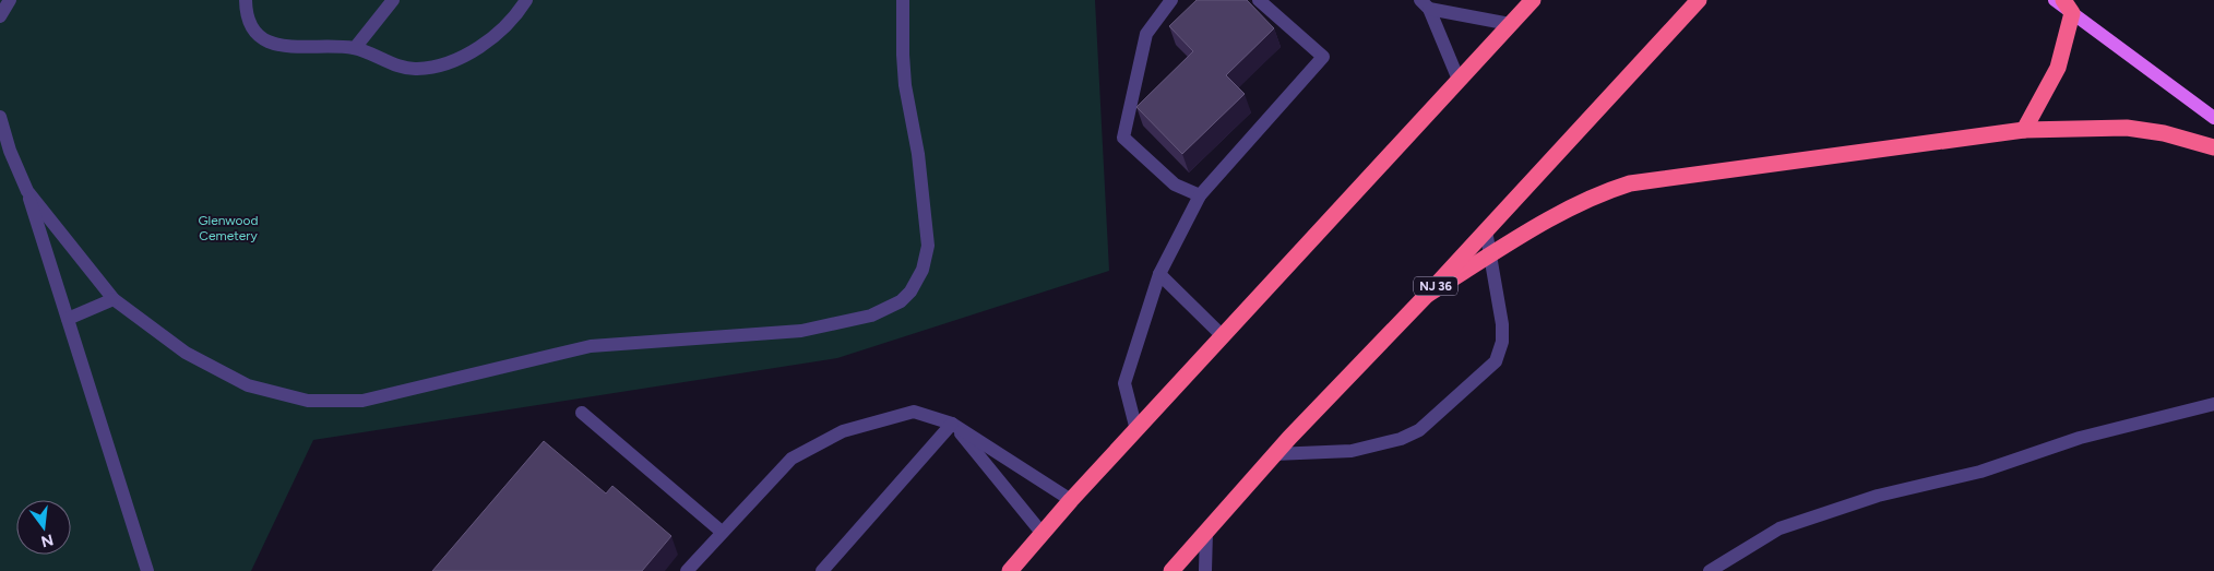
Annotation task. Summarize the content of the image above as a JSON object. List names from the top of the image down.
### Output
{
  "streets": {
    "highway": ["NJ 36"]
  },
  "parks": ["Glenwood Cemetery"],
  "north": "bottom"
}
